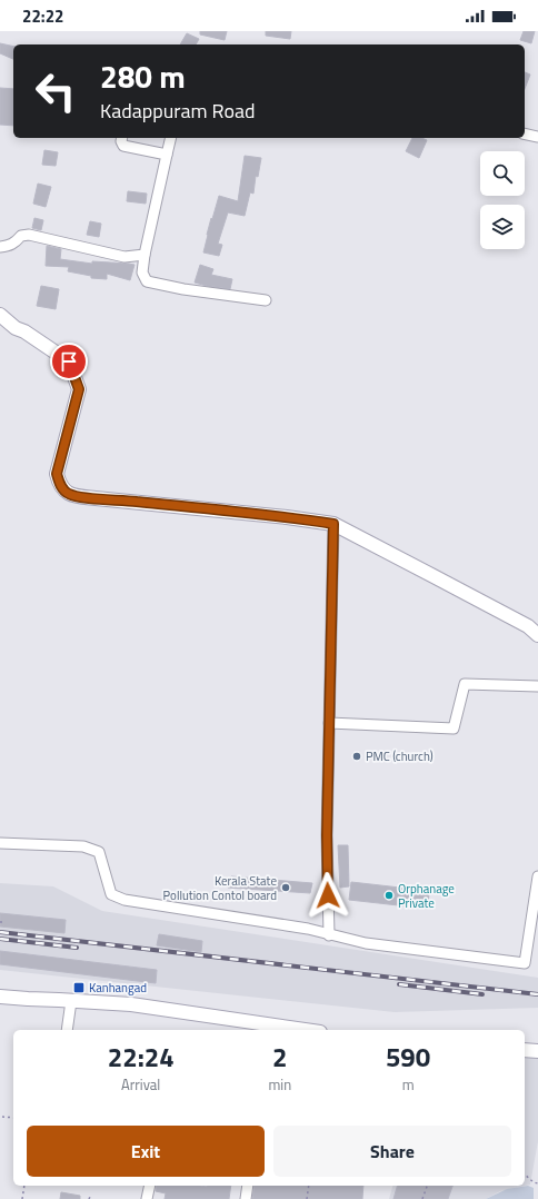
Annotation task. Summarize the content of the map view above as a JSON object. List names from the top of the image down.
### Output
{
  "places": {
    "other": ["PMC (church)", "Kerala State Pollution Contol board", "Orphanage Private"],
    "transit": ["Kanhangad"]
  },
  "page": {
    "status": "22:22",
    "turn": ["280 m", "Kadappuram Road"],
    "eta": [
      "22:24",
      "Arrival",
      "2",
      "min",
      "590",
      "m"
    ],
    "buttons": ["Exit", "Share"]
  }
}
